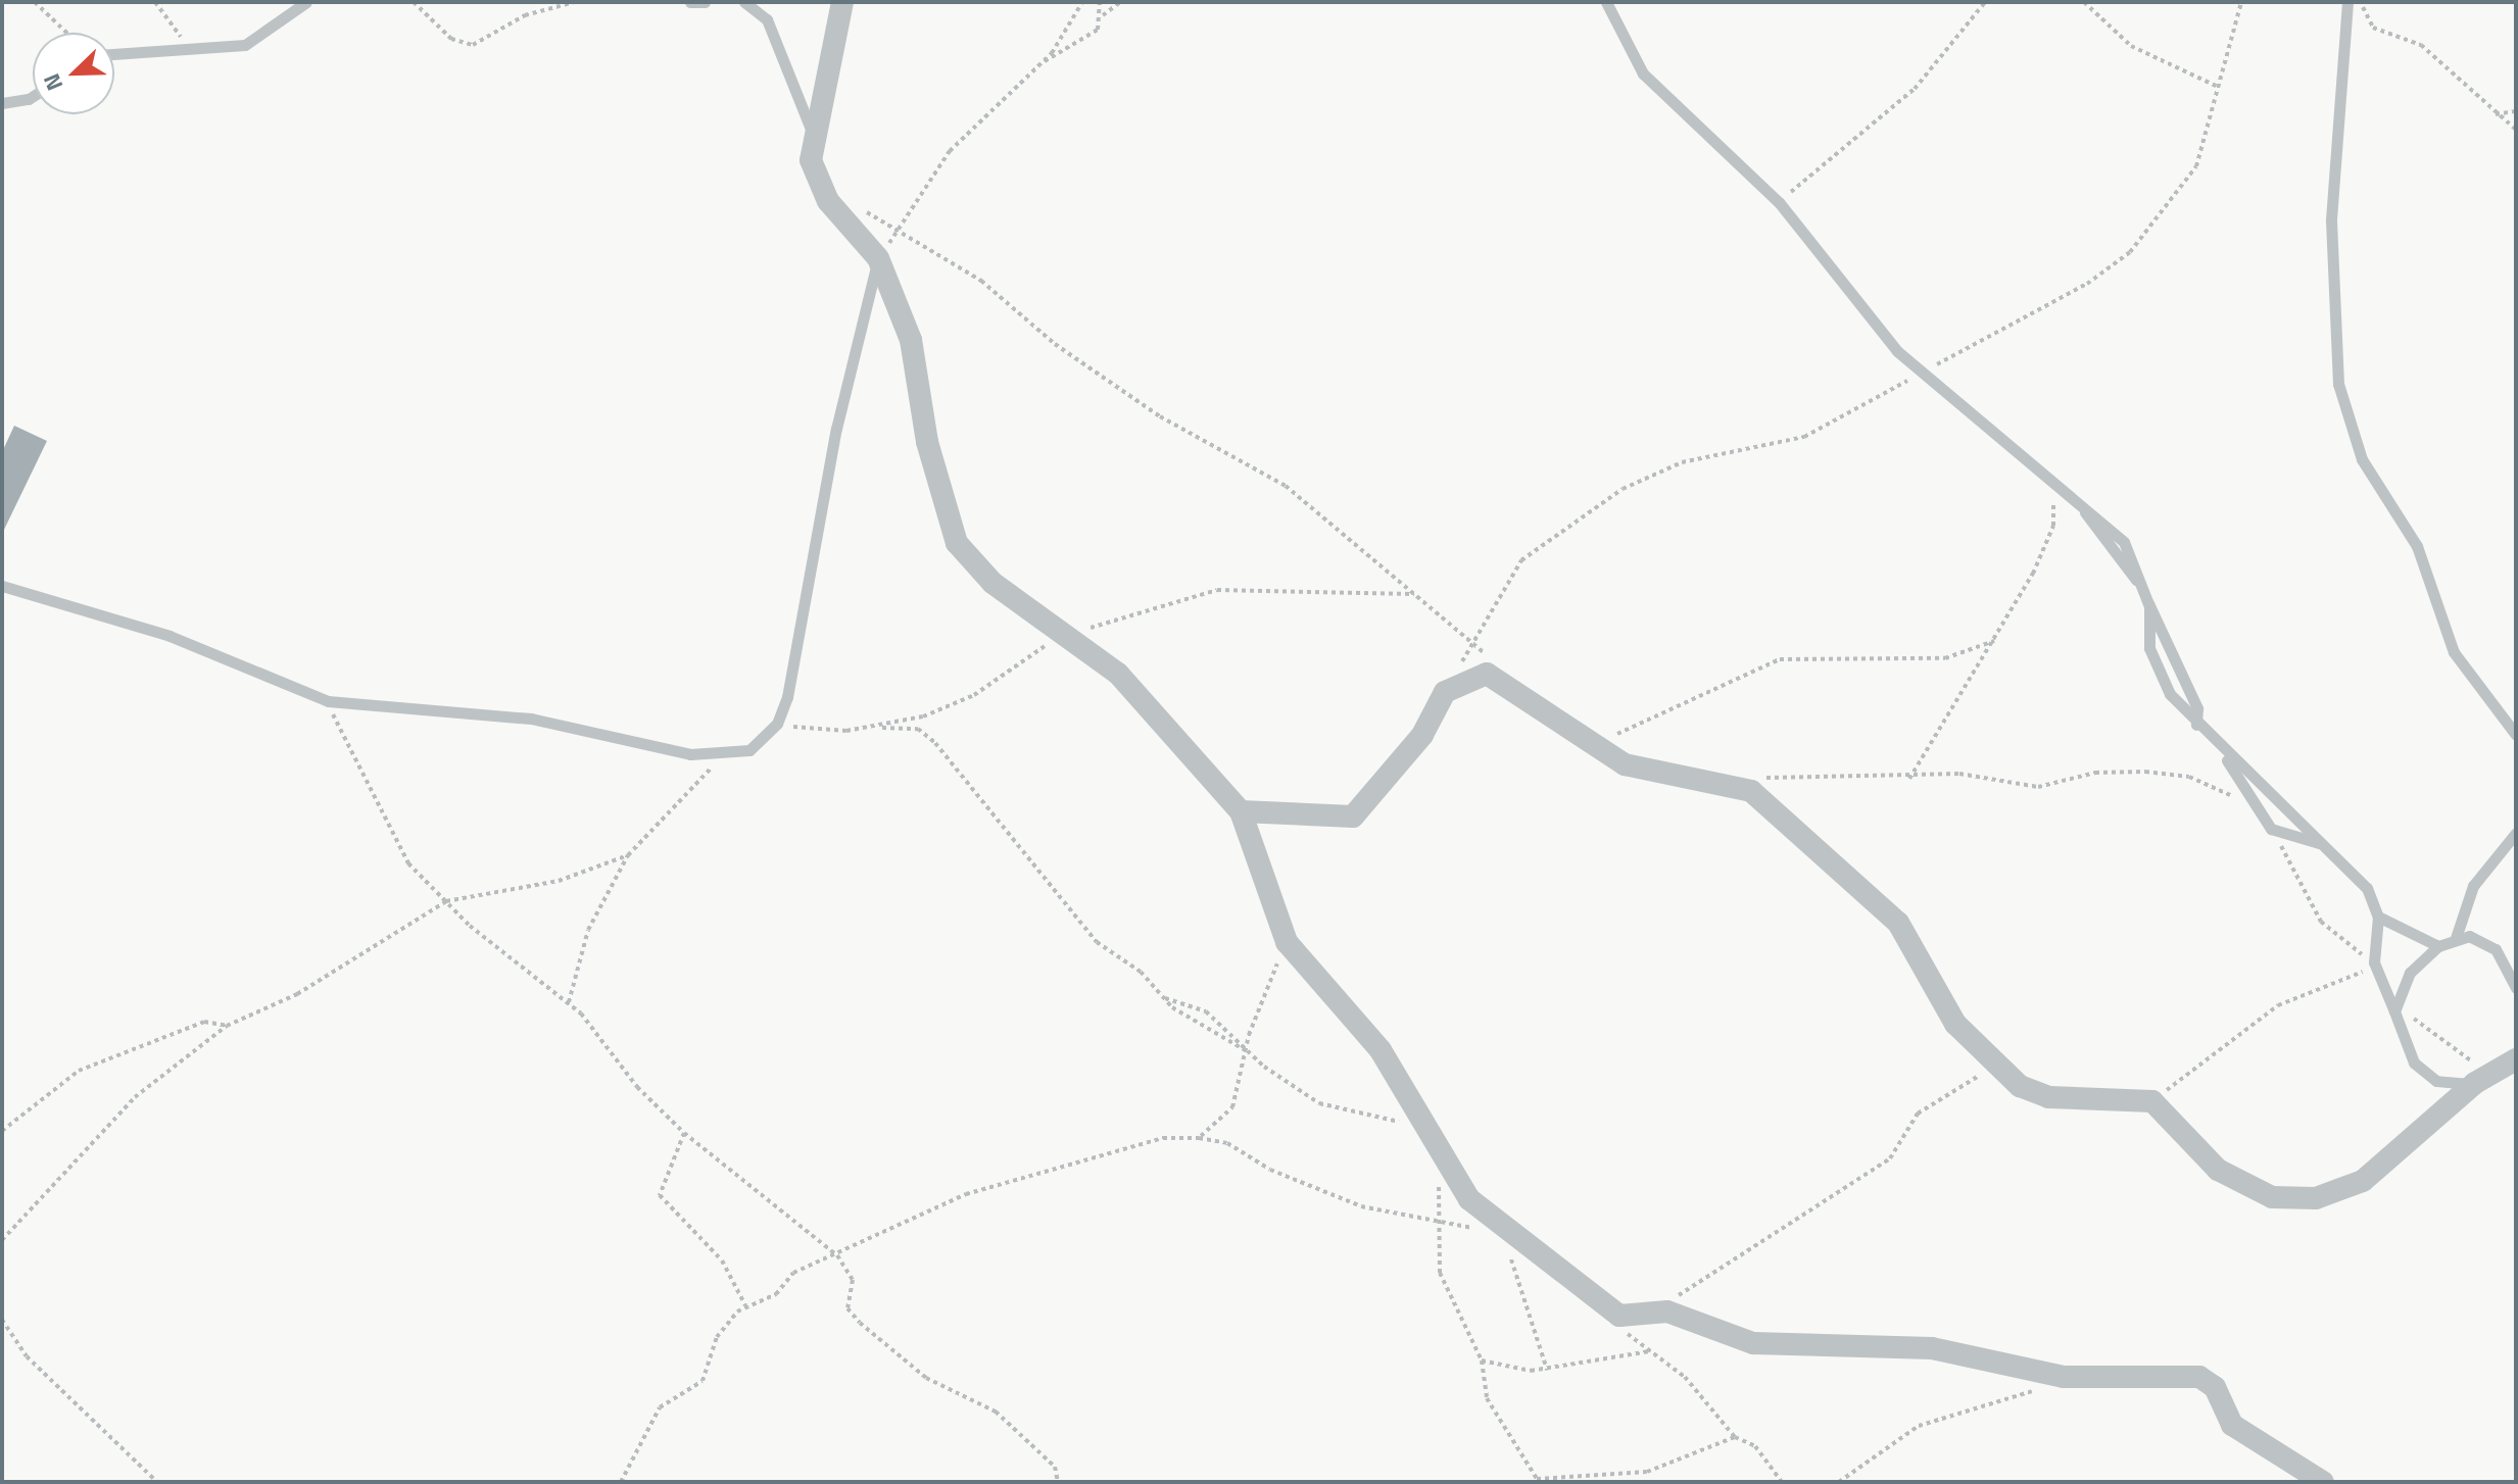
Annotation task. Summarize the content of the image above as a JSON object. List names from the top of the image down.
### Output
{
  "north": "bottom left"
}
